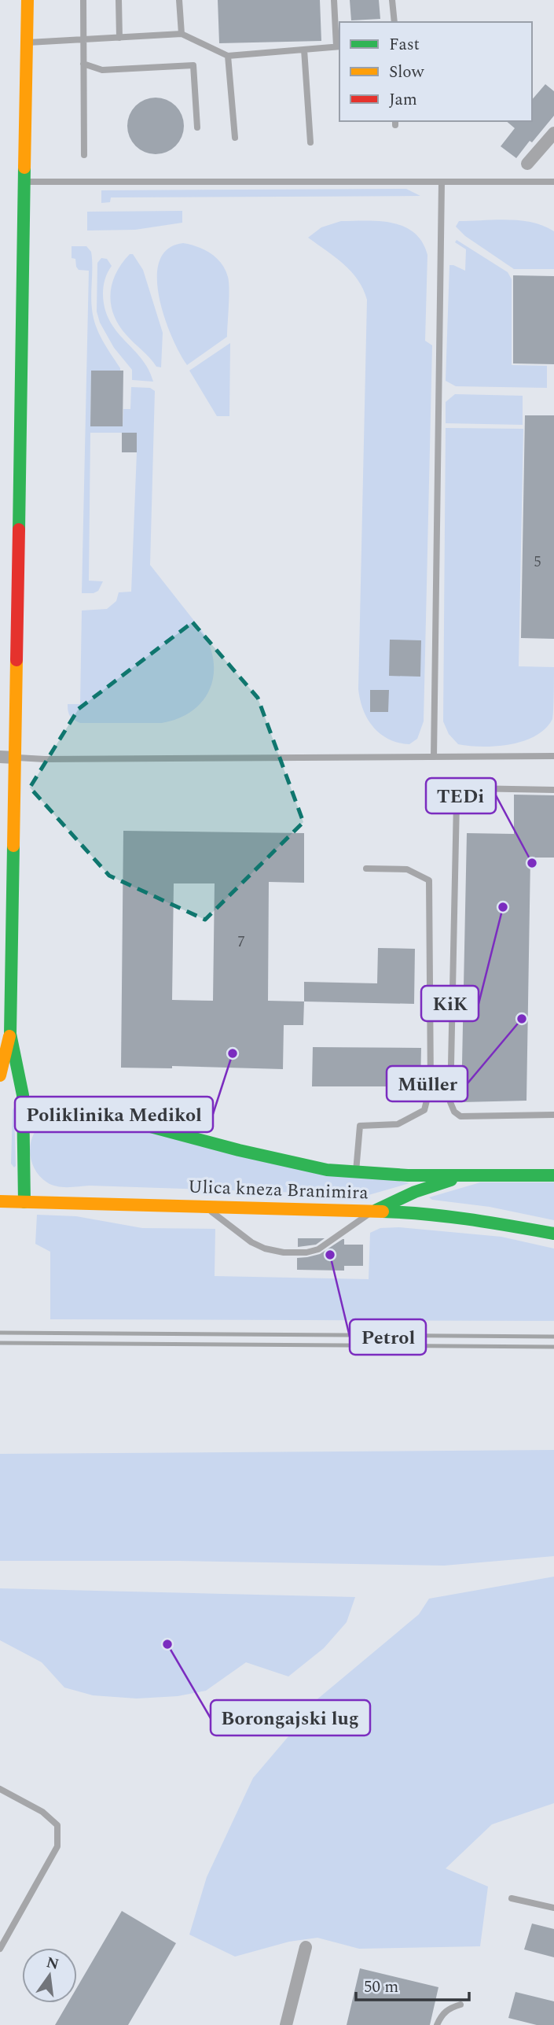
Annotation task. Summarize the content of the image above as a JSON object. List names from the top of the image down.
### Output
{
  "streets": {
    "main road": ["Ulica kneza Branimira"]
  },
  "places": [
    "TEDi",
    "KiK",
    "Müller",
    "Poliklinika Medikol",
    "Petrol",
    "Borongajski lug"
  ],
  "house_numbers": ["5", "7"],
  "legend": ["Fast", "Slow", "Jam"],
  "scale_bar": "50 m",
  "north": "top"
}
